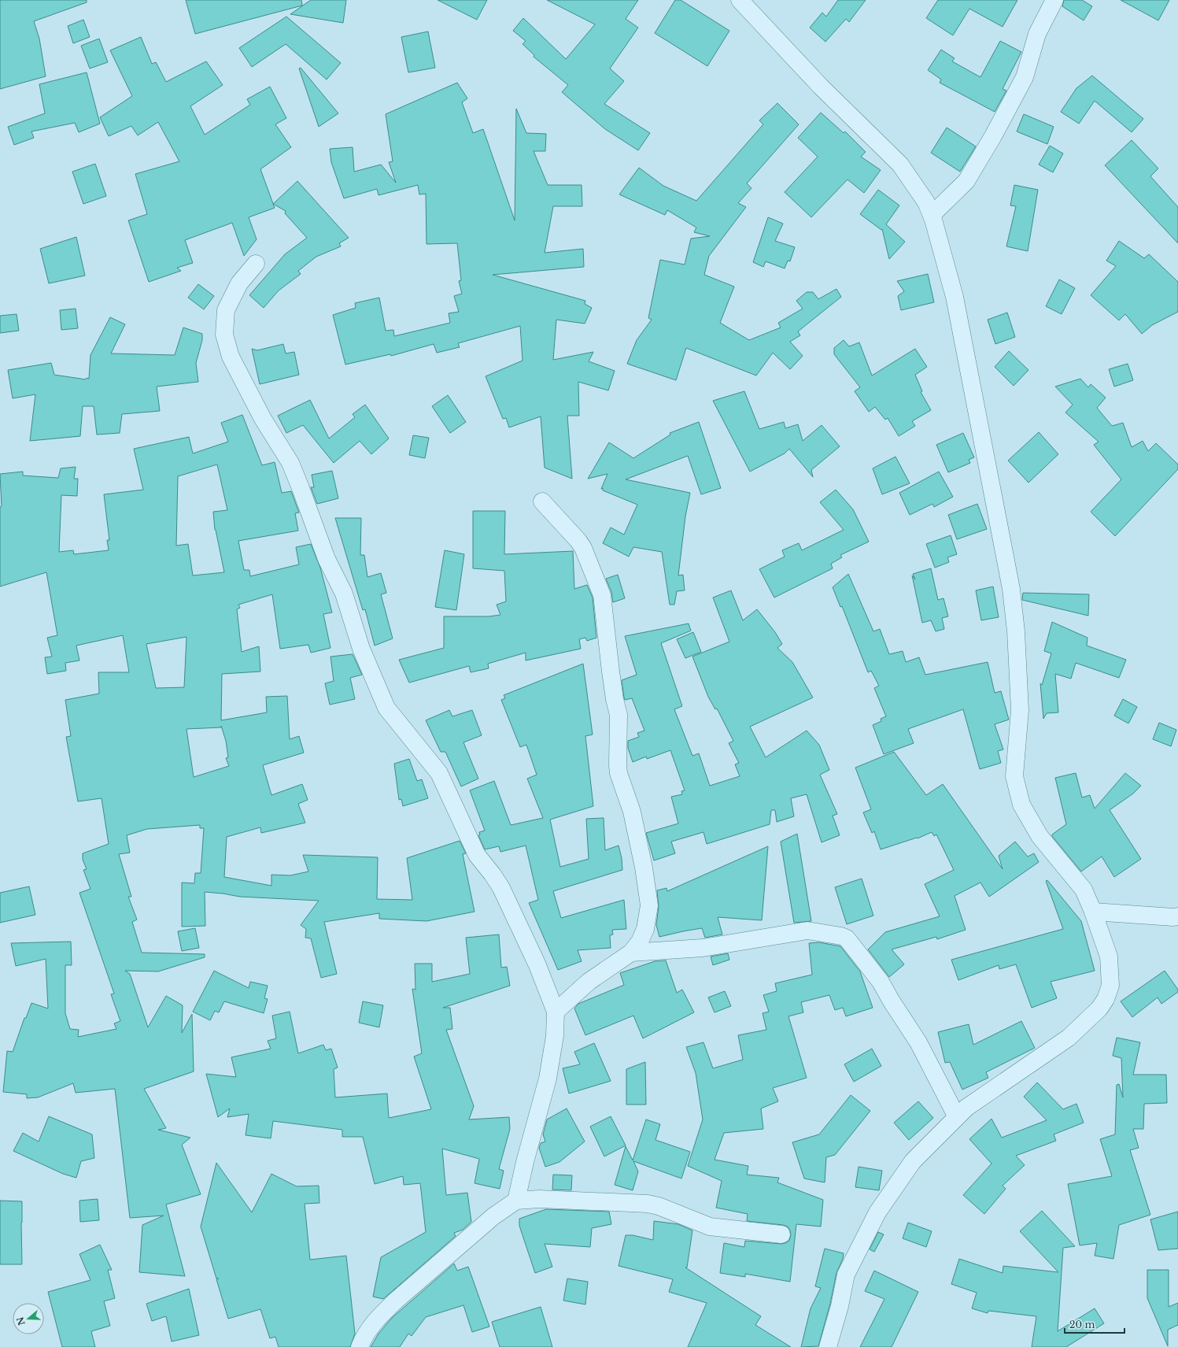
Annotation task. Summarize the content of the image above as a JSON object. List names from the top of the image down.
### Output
{
  "scale_bar": "20 m",
  "north": "left"
}
